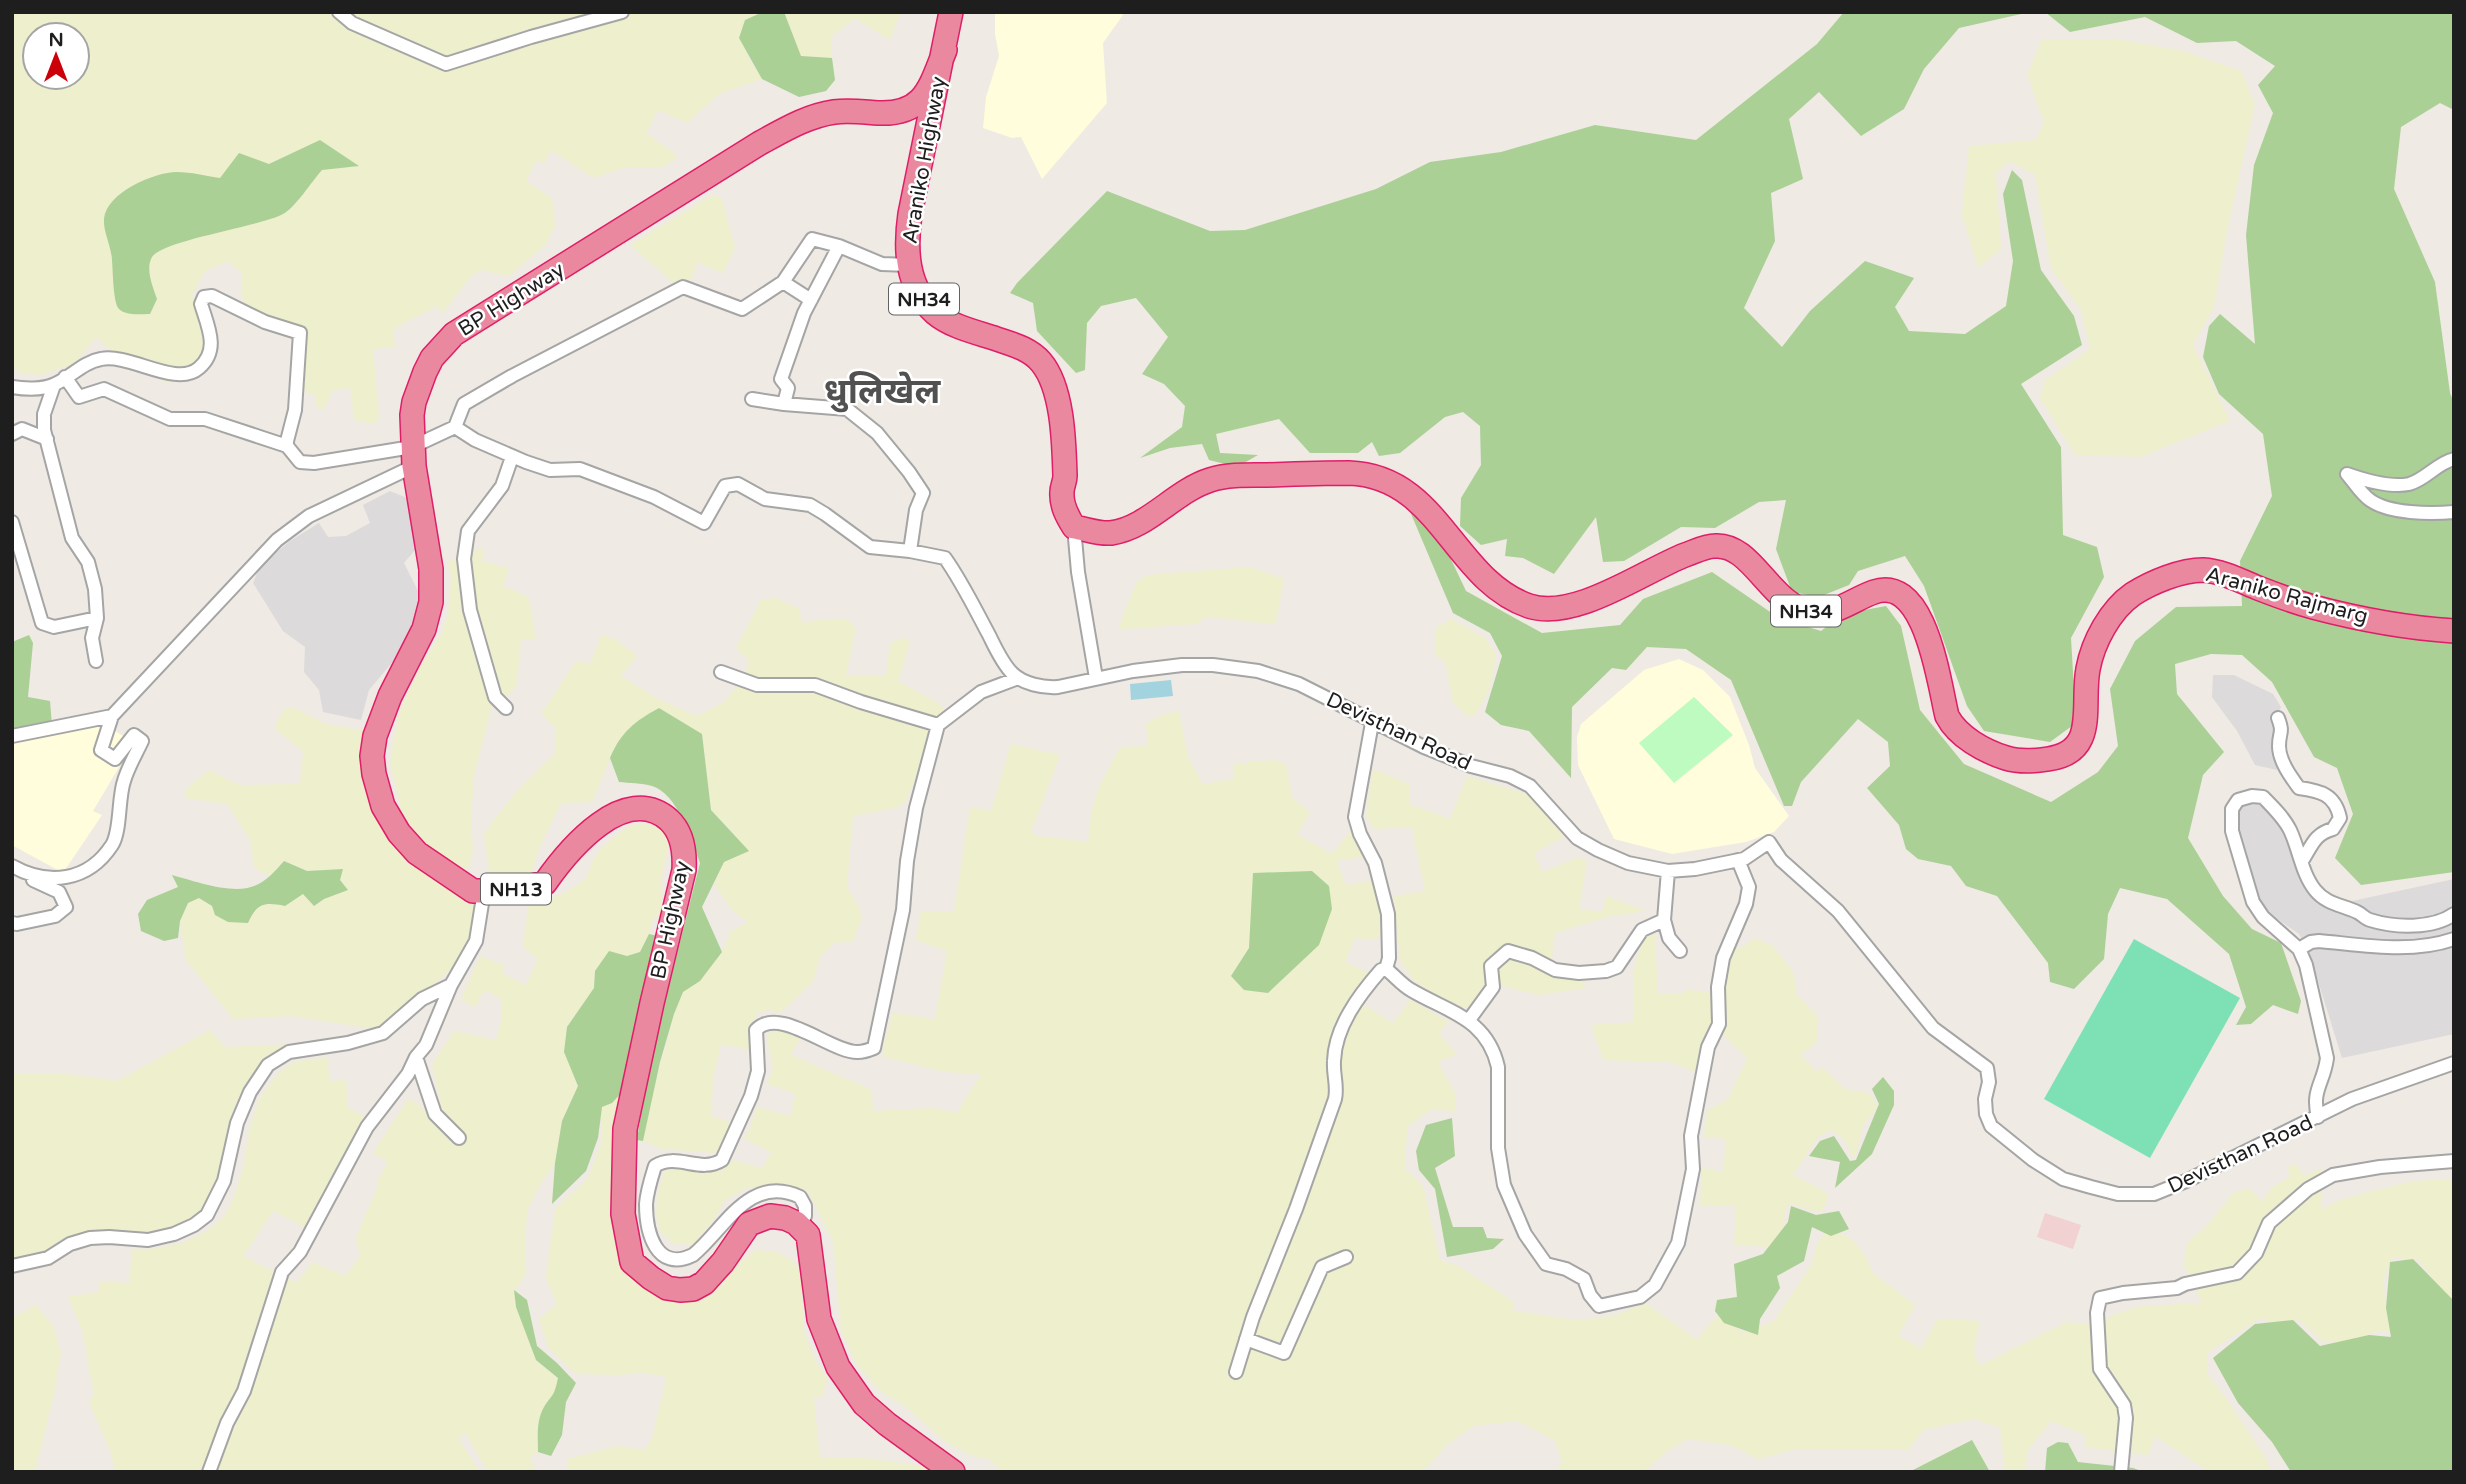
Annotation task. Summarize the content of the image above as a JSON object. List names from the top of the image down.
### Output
{
  "streets": {
    "highway": [
      "Araniko Highway",
      "BP Highway",
      "NH34",
      "Araniko Rajmarg",
      "NH13"
    ],
    "street": ["Devisthan Road"]
  },
  "crossings": [
    ["Araniko Highway", "BP Highway"],
    ["Araniko Highway", "Araniko Rajmarg"]
  ],
  "districts": ["धुलिखेल"],
  "north": "top"
}
